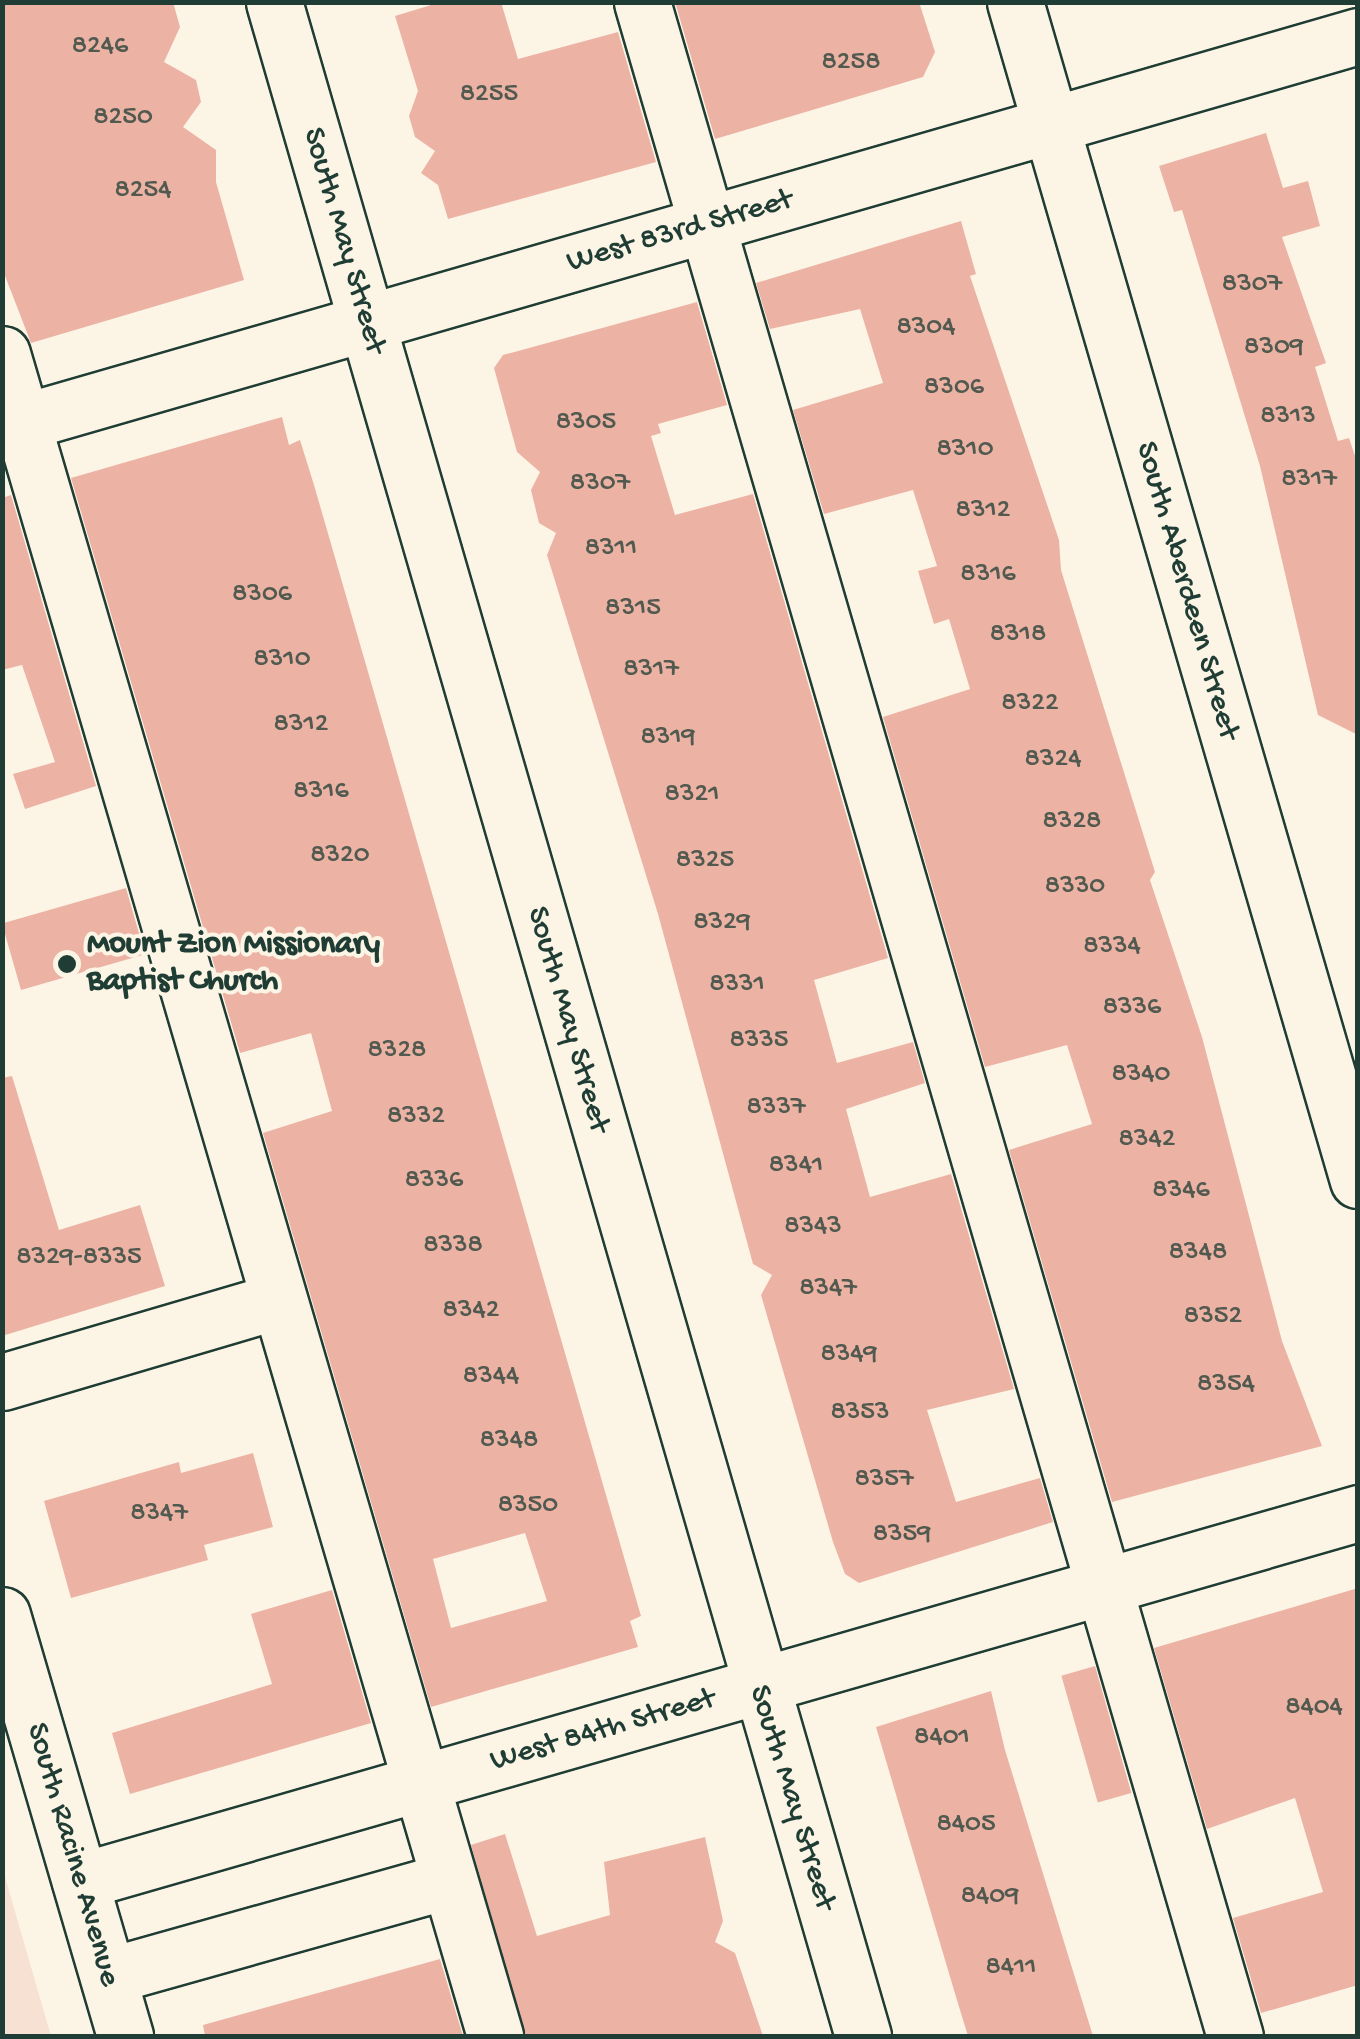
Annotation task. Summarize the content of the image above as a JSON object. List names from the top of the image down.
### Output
{
  "streets": {
    "street": [
      "West 83rd Street",
      "South May Street",
      "South Aberdeen Street",
      "West 84th Street",
      "South Racine Avenue"
    ]
  },
  "crossings": [
    ["West 83rd Street", "South May Street"],
    ["West 83rd Street", "South Aberdeen Street"],
    ["South May Street", "West 84th Street"],
    ["West 84th Street", "South Racine Avenue"]
  ],
  "places": ["Mount Zion Missionary Baptist Church"],
  "house_numbers": [
    "8246",
    "8258",
    "8255",
    "8250",
    "8254",
    "8307",
    "8304",
    "8309",
    "8306",
    "8313",
    "8305",
    "8310",
    "8317",
    "8307",
    "8312",
    "8311",
    "8316",
    "8306",
    "8315",
    "8318",
    "8310",
    "8317",
    "8322",
    "8312",
    "8319",
    "8324",
    "8316",
    "8321",
    "8328",
    "8320",
    "8325",
    "8330",
    "8329",
    "8334",
    "8331",
    "8336",
    "8335",
    "8328",
    "8340",
    "8337",
    "8332",
    "8342",
    "8341",
    "8336",
    "8346",
    "8343",
    "8338",
    "8348",
    "8329-8335",
    "8347",
    "8342",
    "8352",
    "8349",
    "8344",
    "8354",
    "8353",
    "8348",
    "8357",
    "8350",
    "8347",
    "8359",
    "8404",
    "8401",
    "8405",
    "8409",
    "8411"
  ]
}
